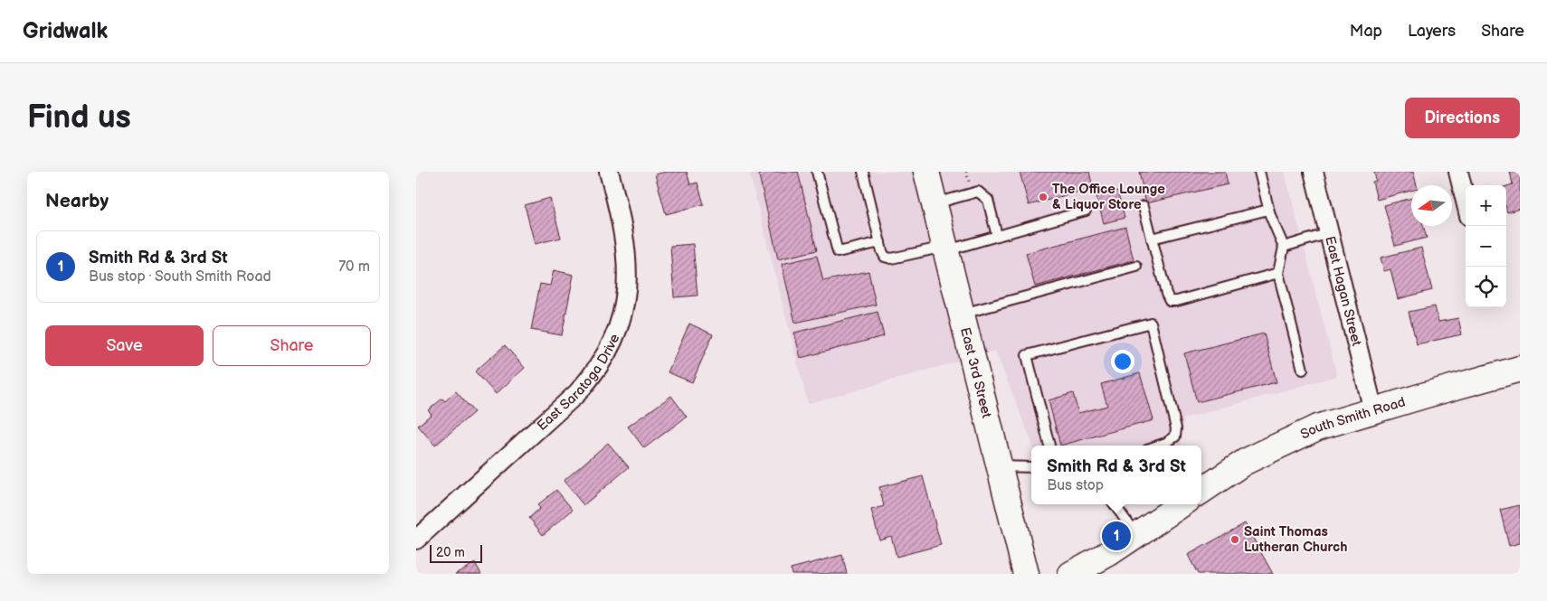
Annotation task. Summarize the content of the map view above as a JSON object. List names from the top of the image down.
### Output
{
  "streets": {
    "main road": ["East 3rd Street", "South Smith Road"],
    "street": ["East Hagan Street", "East Saratoga Drive"]
  },
  "crossings": [
    ["East Hagan Street", "South Smith Road"]
  ],
  "places": ["The Office Lounge & Liquor Store", "Saint Thomas Lutheran Church"],
  "scale_bar": "20 m",
  "north": "left",
  "page": {
    "header": "Gridwalk",
    "nav": ["Map", "Layers", "Share"],
    "buttons": [
      "Directions",
      ["Save", "Share"]
    ],
    "title": "Find us",
    "heading": "Nearby",
    "map_buttons": ["+", "−"],
    "list": [
      {
        "mark": "1",
        "name": "Smith Rd & 3rd St",
        "note": "Bus stop · South Smith Road",
        "value": "70 m"
      }
    ],
    "popup": ["Smith Rd & 3rd St", "Bus stop"],
    "pins": "1",
    "scale": "20 m"
  }
}
